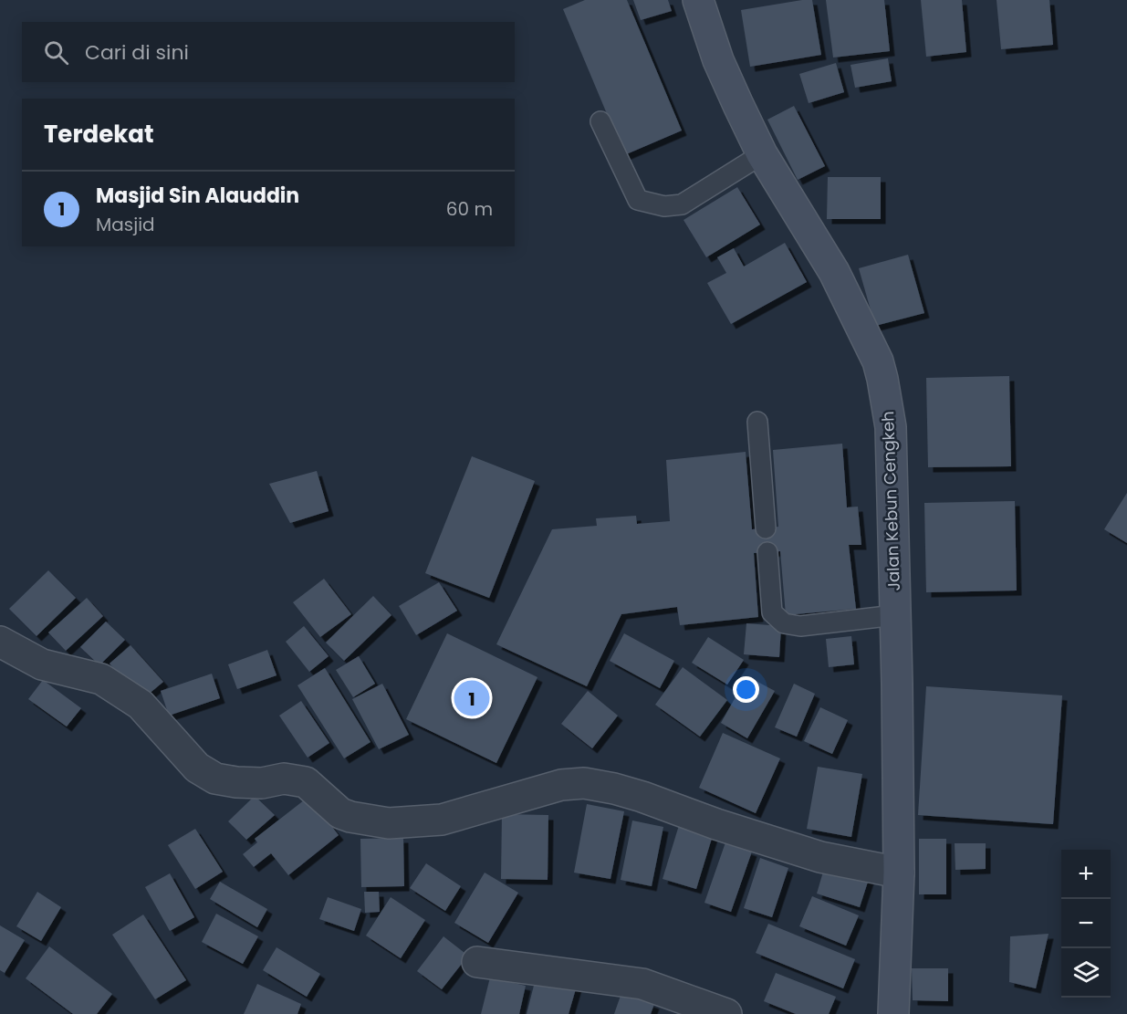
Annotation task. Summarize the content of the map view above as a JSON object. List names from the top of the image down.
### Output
{
  "streets": {
    "street": ["Jalan Kebun Cengkeh"]
  },
  "page": {
    "search": "Cari di sini",
    "heading": "Terdekat",
    "list": [
      {
        "mark": "1",
        "name": "Masjid Sin Alauddin",
        "note": "Masjid",
        "value": "60 m"
      }
    ],
    "pins": "1",
    "map_buttons": ["+", "−"]
  }
}
